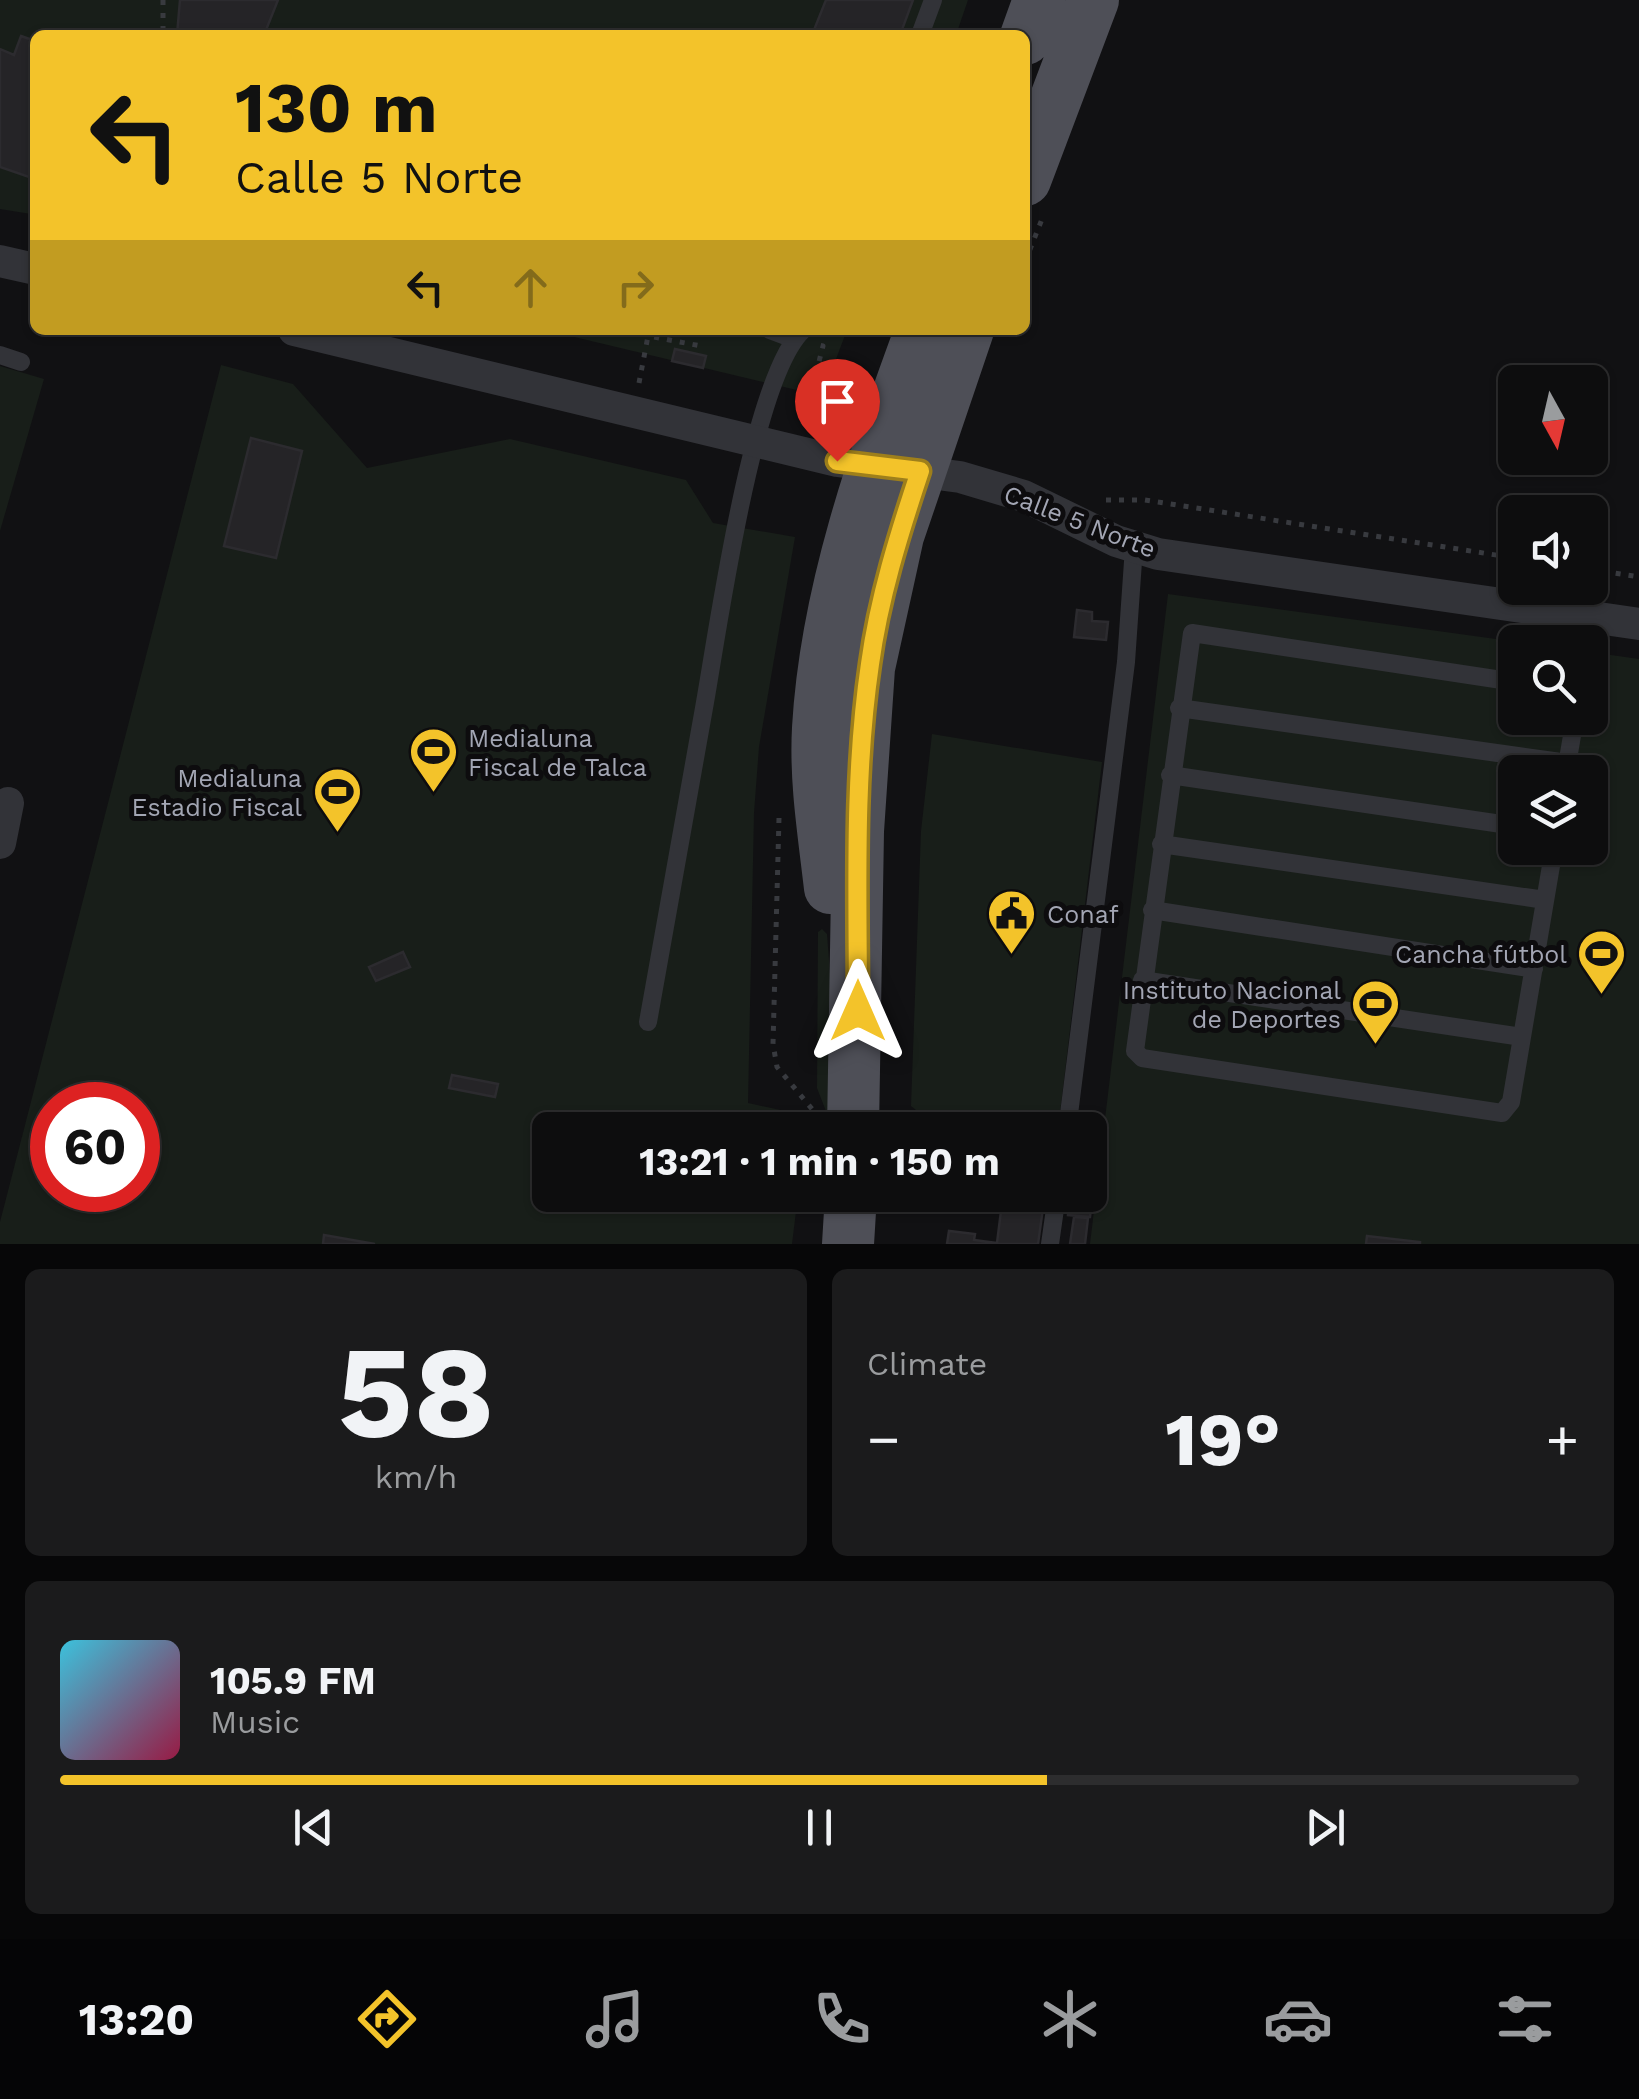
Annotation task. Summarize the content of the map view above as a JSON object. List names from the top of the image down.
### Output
{
  "streets": {
    "street": ["Calle 5 Norte"]
  },
  "places": {
    "sports": [
      "Medialuna Fiscal de Talca",
      "Medialuna Estadio Fiscal",
      "Cancha fútbol",
      "Instituto Nacional de Deportes"
    ],
    "public building": ["Conaf"]
  },
  "north": "bottom",
  "page": {
    "turn": ["130 m", "Calle 5 Norte"],
    "limit": "60",
    "trip": "13:21 · 1 min · 150 m",
    "tile": [
      ["58", "km/h"],
      "Climate"
    ],
    "heat": ["−", "19°", "+"],
    "song": ["105.9 FM", "Music"],
    "tabs": "13:20"
  }
}
